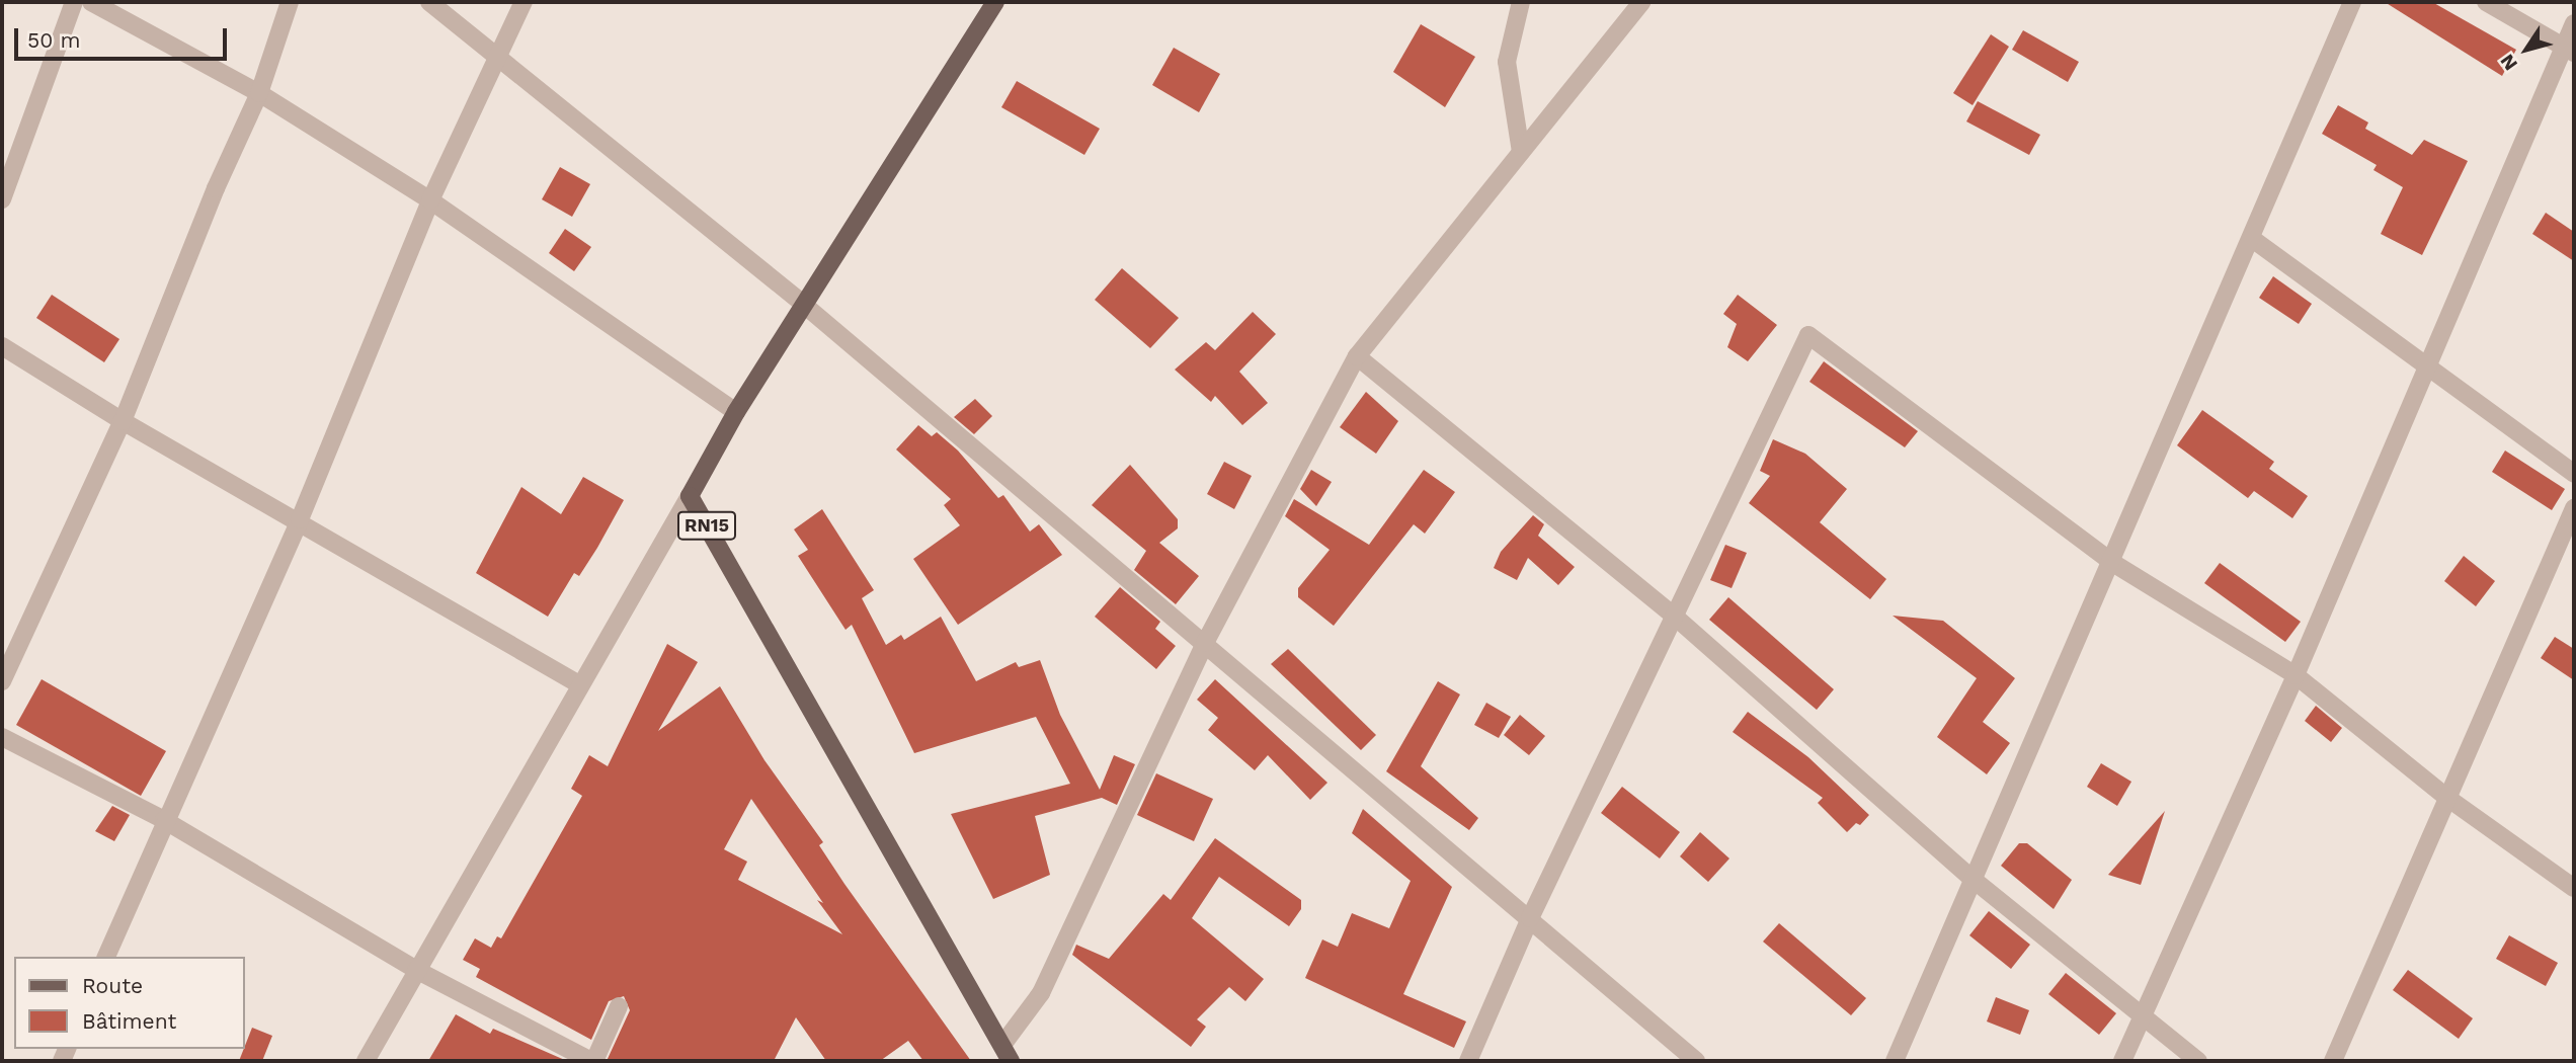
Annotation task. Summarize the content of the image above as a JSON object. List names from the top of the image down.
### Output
{
  "streets": {
    "main road": ["RN15"]
  },
  "legend": ["Route", "Bâtiment"],
  "scale_bar": "50 m",
  "north": "bottom left"
}
